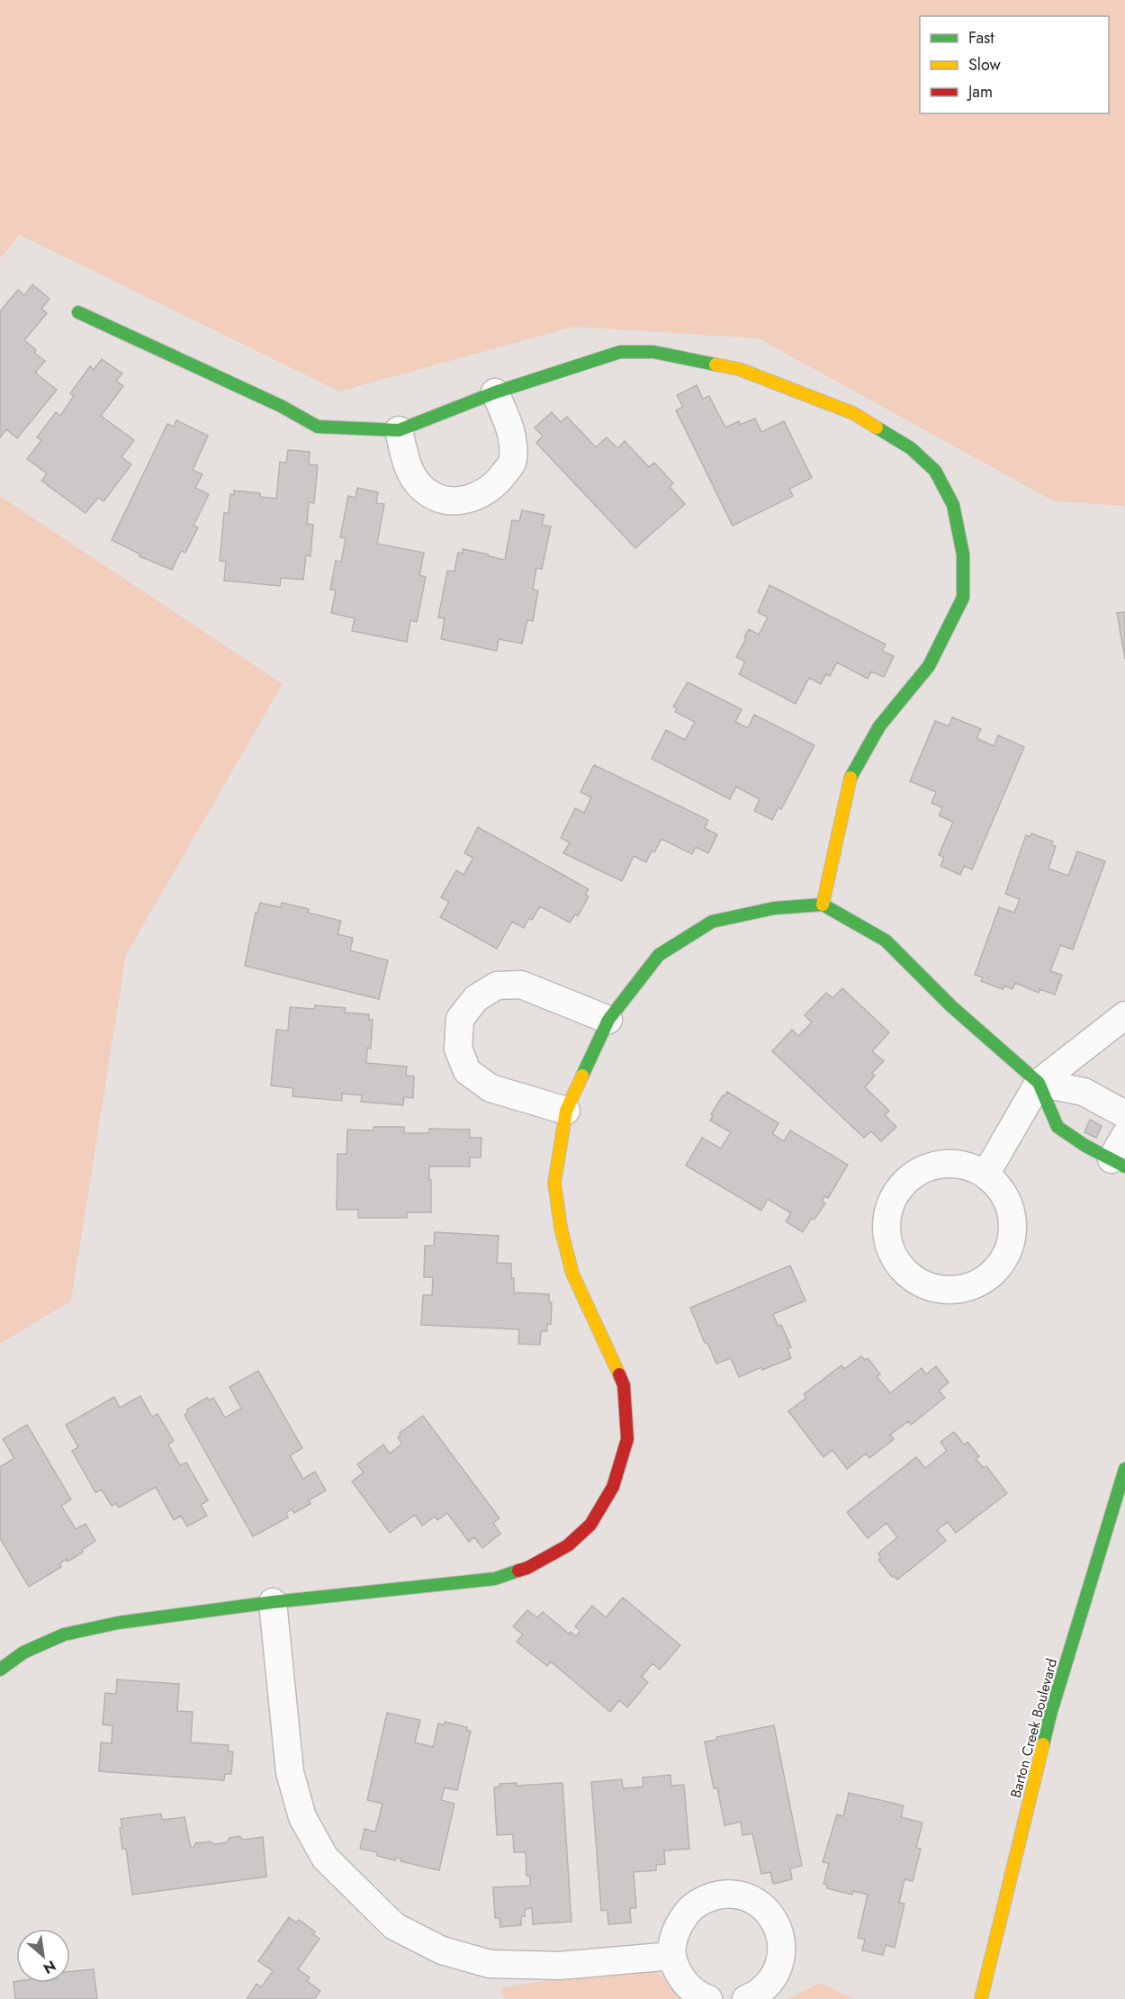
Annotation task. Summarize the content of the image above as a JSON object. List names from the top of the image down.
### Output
{
  "streets": {
    "street": ["Barton Creek Boulevard"]
  },
  "legend": ["Fast", "Slow", "Jam"],
  "north": "bottom right"
}
